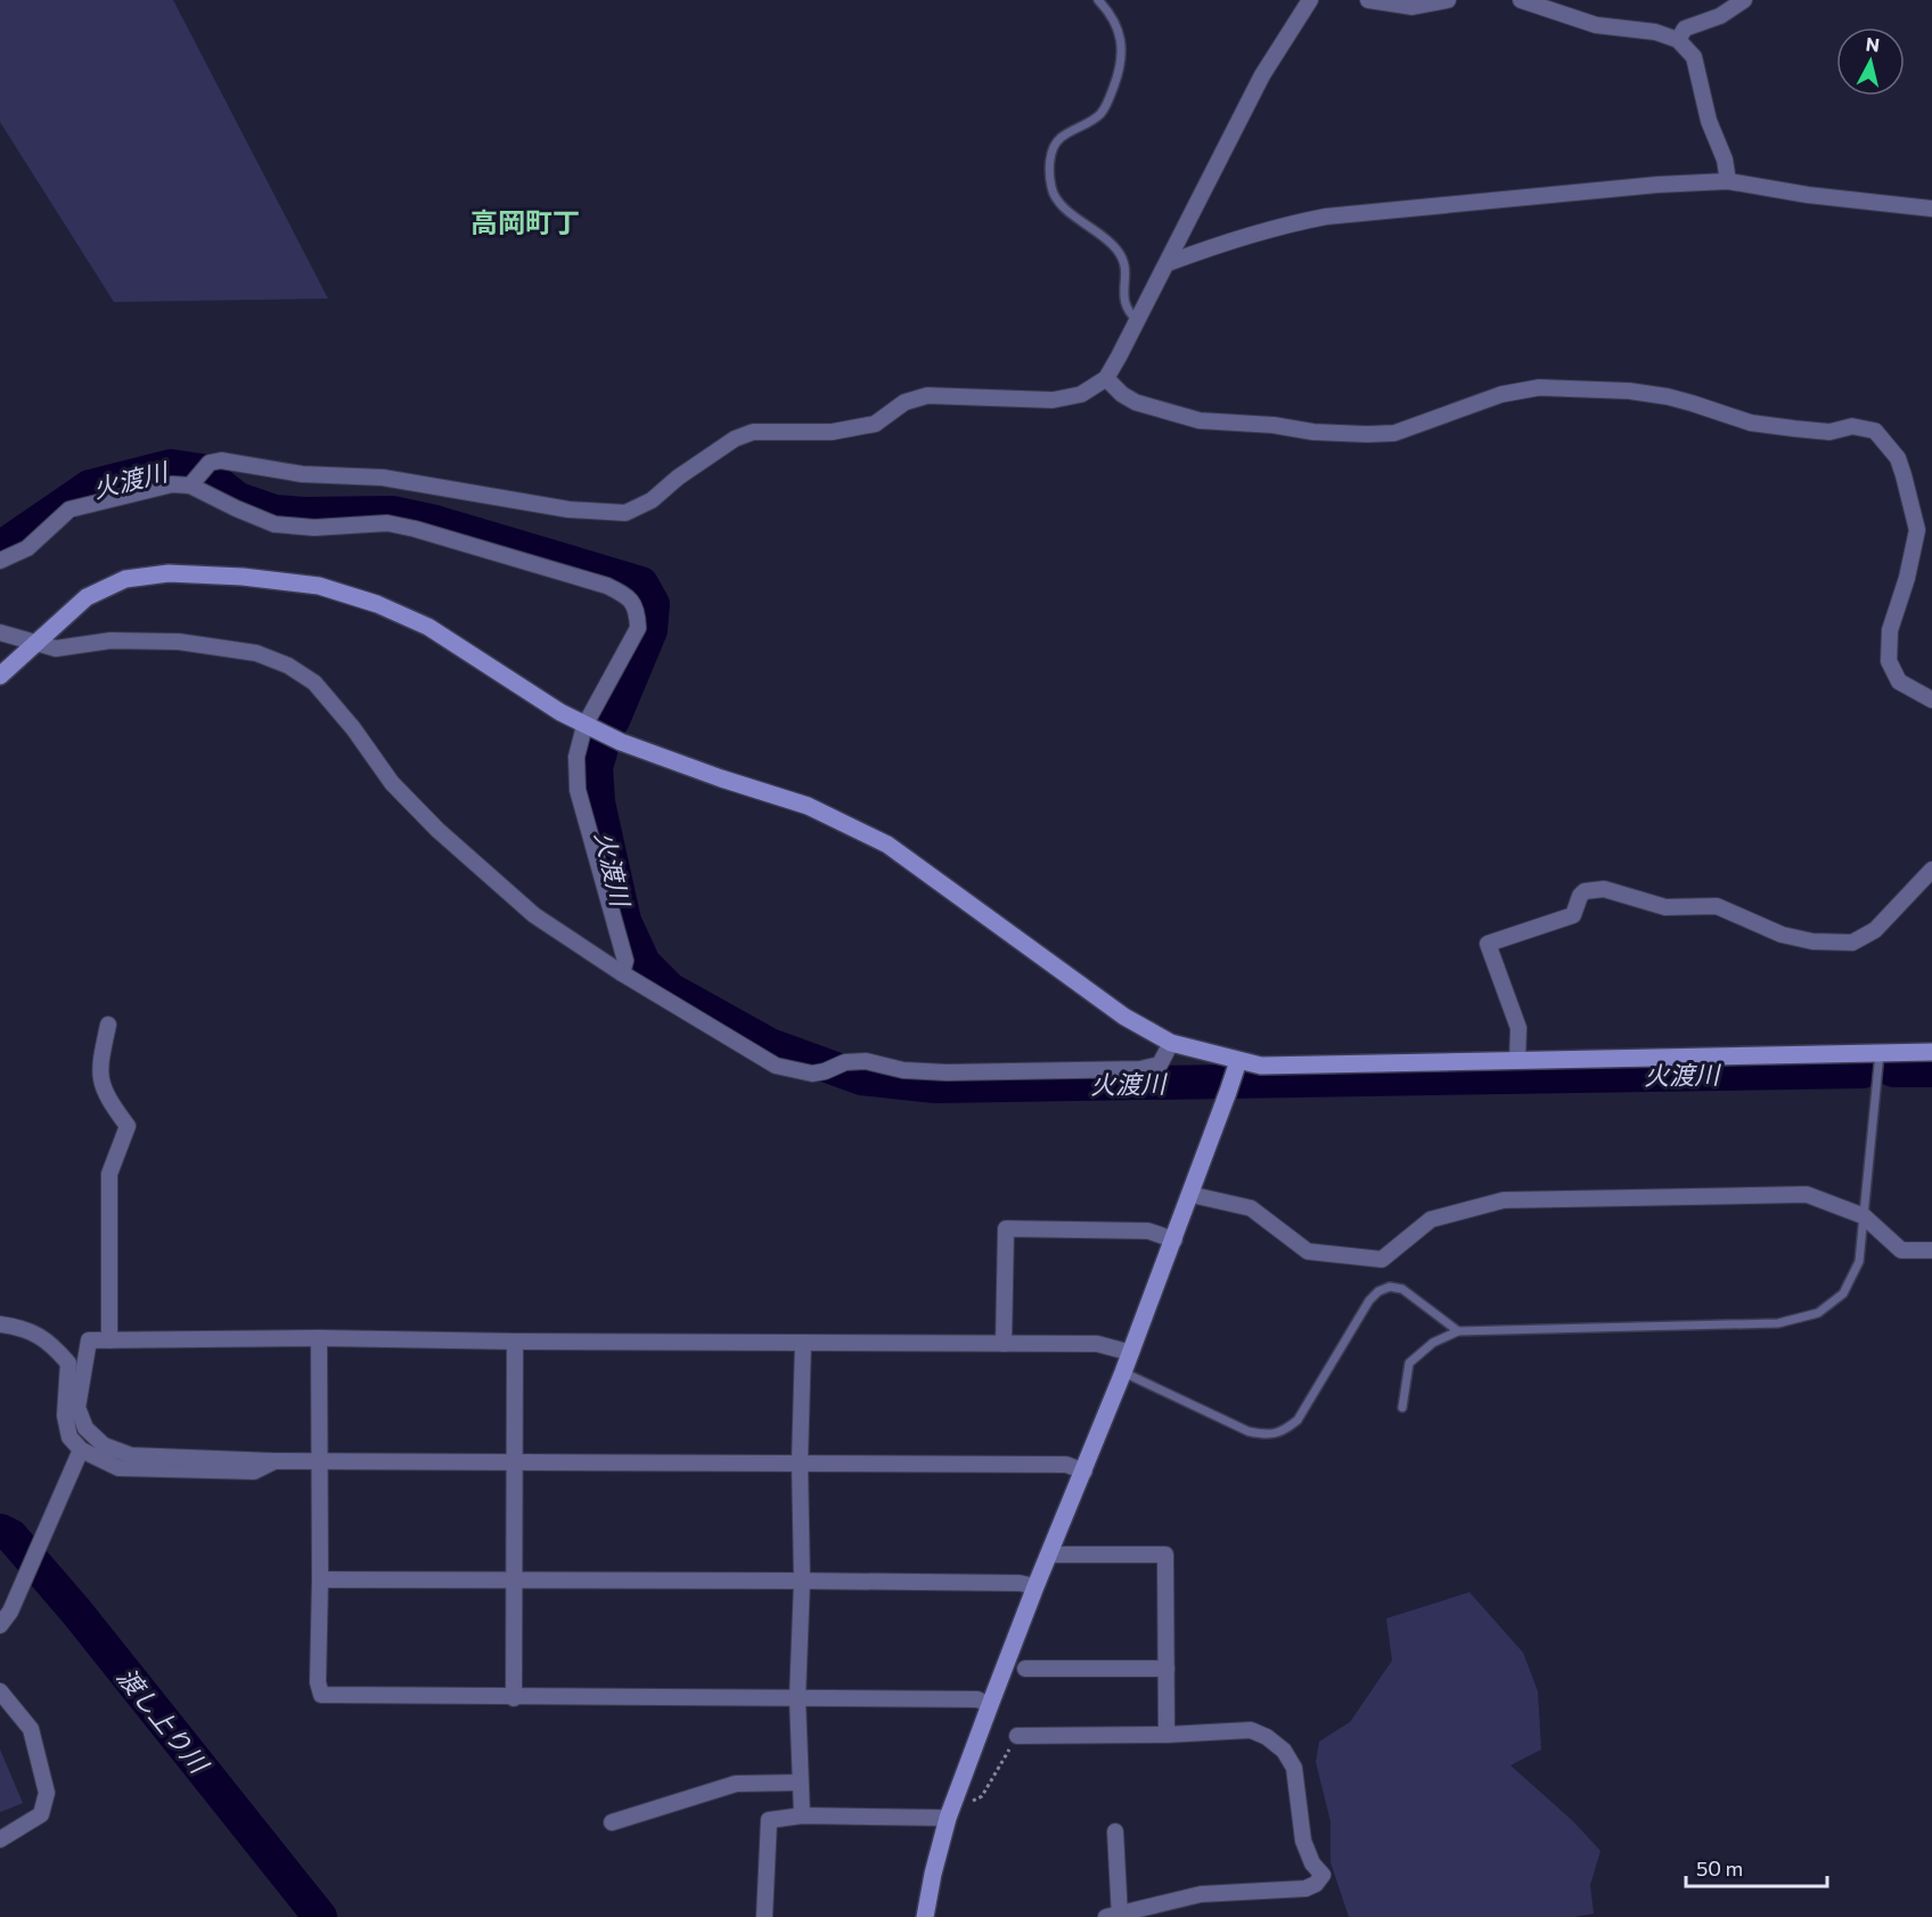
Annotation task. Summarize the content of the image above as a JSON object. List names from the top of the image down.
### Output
{
  "districts": ["高岡町丁"],
  "water": ["火渡川", "渡し上り川"],
  "scale_bar": "50 m",
  "north": "top"
}
